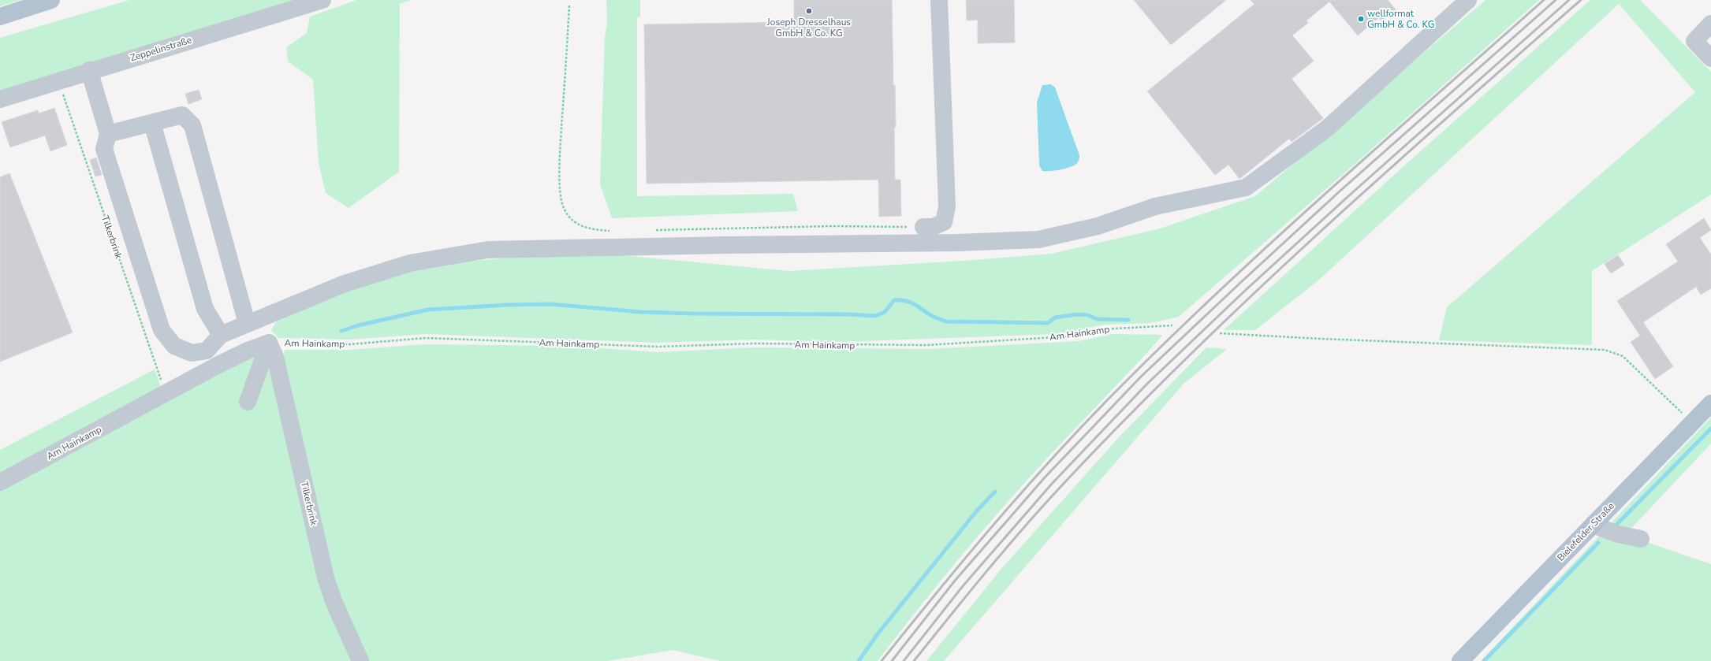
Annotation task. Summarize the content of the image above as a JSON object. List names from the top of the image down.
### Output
{
  "streets": {
    "main road": ["Bielefelder Straße"],
    "street": ["Zeppelinstraße", "Tilkerbrink", "Am Hainkamp"]
  },
  "crossings": [
    ["Zeppelinstraße", "Tilkerbrink"],
    ["Tilkerbrink", "Am Hainkamp"]
  ],
  "places": ["Joseph Dresselhaus GmbH & Co. KG", "wellformat GmbH & Co. KG"]
}
